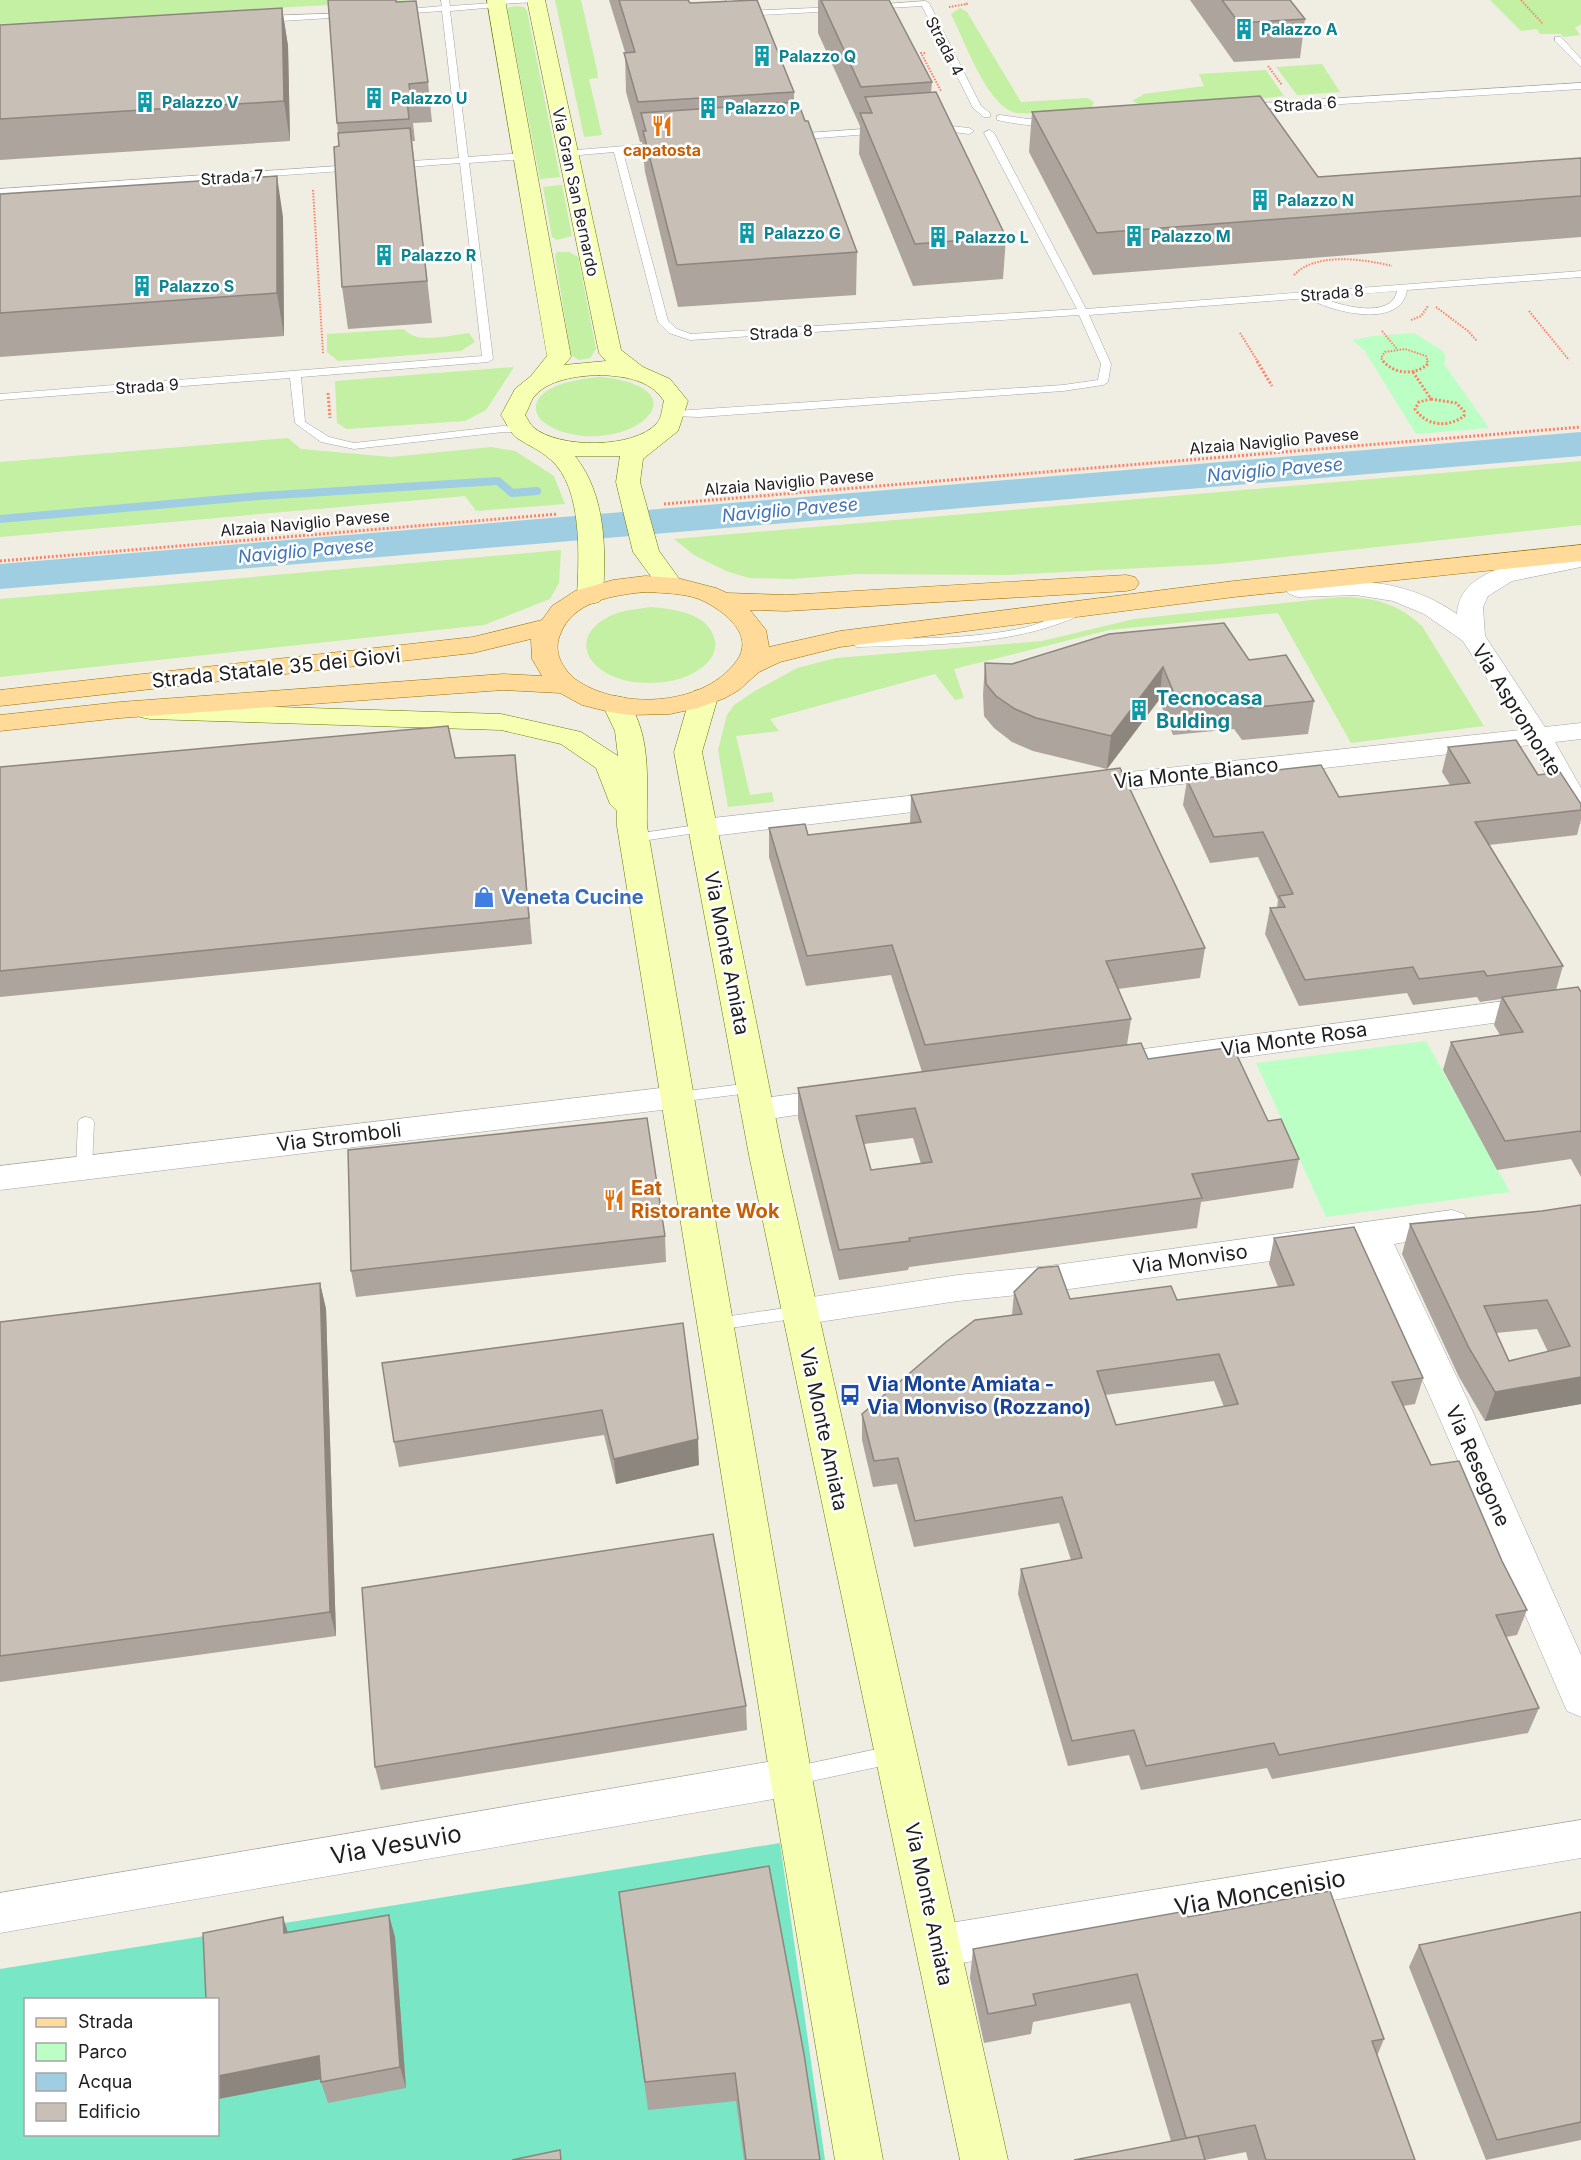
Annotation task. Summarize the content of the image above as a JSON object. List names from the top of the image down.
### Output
{
  "streets": {
    "main road": ["Via Gran San Bernardo", "Strada Statale 35 dei Giovi", "Via Monte Amiata"],
    "street": [
      "Via Aspromonte",
      "Via Monte Bianco",
      "Via Monte Rosa",
      "Via Stromboli",
      "Via Monviso",
      "Via Resegone",
      "Via Vesuvio",
      "Via Moncenisio"
    ],
    "lane": [
      "Strada 4",
      "Strada 6",
      "Strada 7",
      "Strada 8",
      "Strada 9"
    ],
    "path": ["Alzaia Naviglio Pavese"]
  },
  "crossings": [
    ["Strada Statale 35 dei Giovi", "Via Monte Amiata"],
    ["Via Aspromonte", "Via Monte Bianco"],
    ["Via Monte Amiata", "Via Monviso"],
    ["Via Monte Amiata", "Via Moncenisio"],
    ["Via Monviso", "Via Resegone"]
  ],
  "water": ["Naviglio Pavese"],
  "places": {
    "building": [
      "Palazzo A",
      "Palazzo Q",
      "Palazzo U",
      "Palazzo V",
      "Palazzo P",
      "Palazzo N",
      "Palazzo G",
      "Palazzo M",
      "Palazzo L",
      "Palazzo R",
      "Palazzo S",
      "Tecnocasa Bulding"
    ],
    "restaurant": ["capatosta", "Eat Ristorante Wok"],
    "shop": ["Veneta Cucine"],
    "bus stop": ["Via Monte Amiata - Via Monviso (Rozzano)"]
  },
  "legend": [
    "Strada",
    "Parco",
    "Acqua",
    "Edificio"
  ]
}
